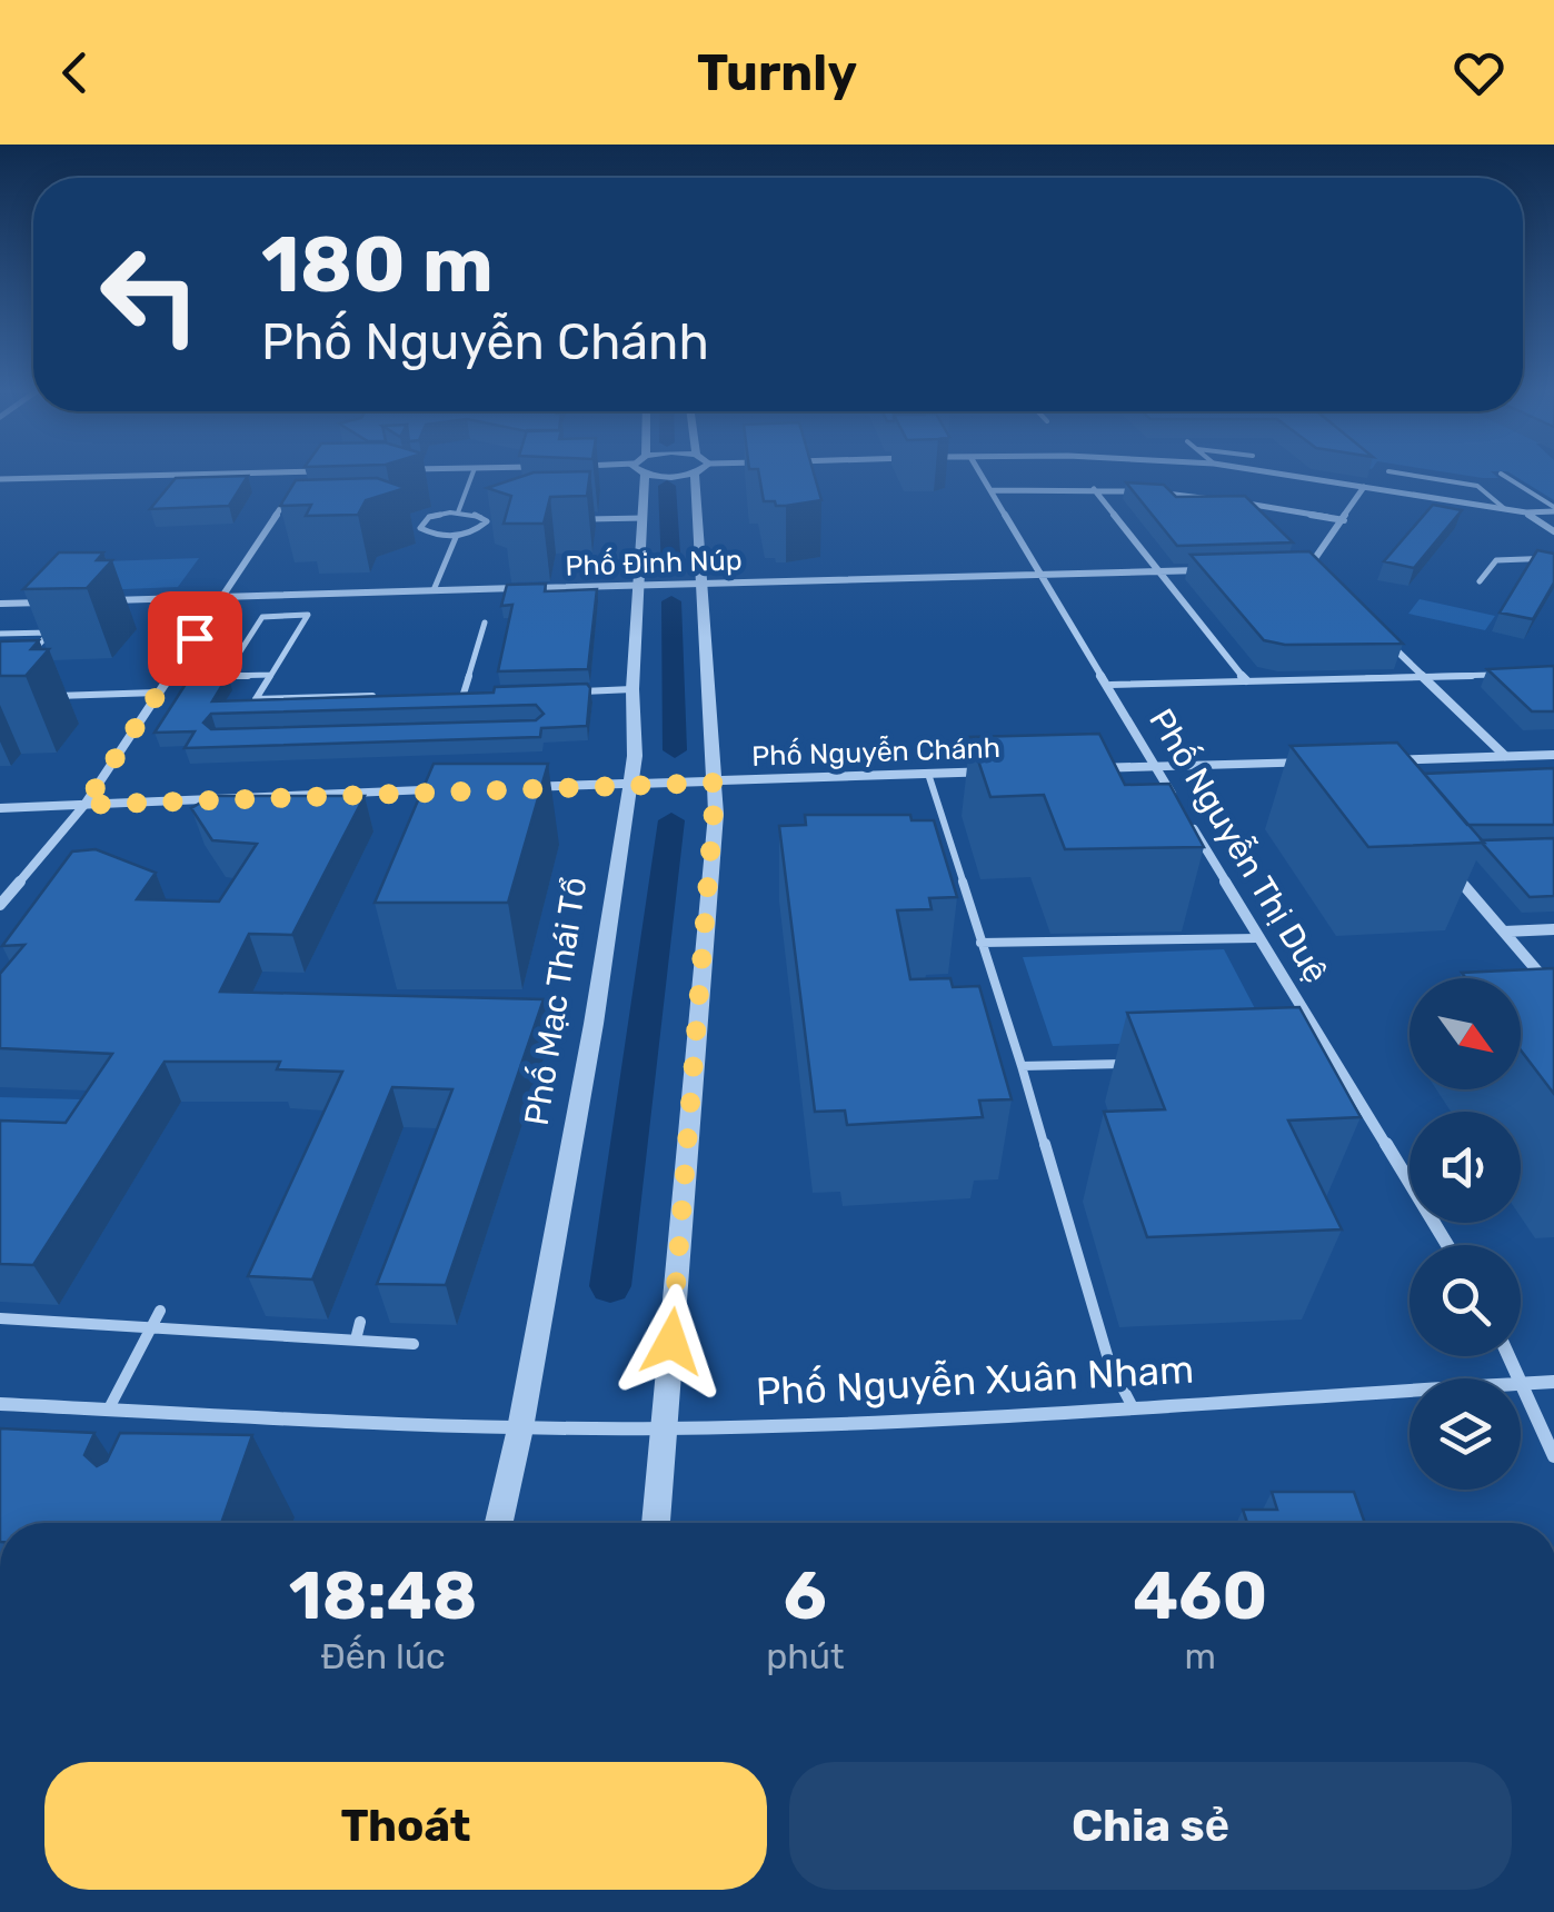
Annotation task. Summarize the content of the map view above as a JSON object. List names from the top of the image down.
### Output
{
  "streets": {
    "street": [
      "Phố Đinh Núp",
      "Phố Nguyễn Chánh",
      "Phố Nguyễn Thị Duệ",
      "Phố Mạc Thái Tổ",
      "Phố Nguyễn Xuân Nham"
    ]
  },
  "crossings": [
    ["Phố Đinh Núp", "Phố Nguyễn Thị Duệ"],
    ["Phố Đinh Núp", "Phố Mạc Thái Tổ"],
    ["Phố Nguyễn Chánh", "Phố Mạc Thái Tổ"],
    ["Phố Mạc Thái Tổ", "Phố Nguyễn Xuân Nham"]
  ],
  "north": "bottom right",
  "page": {
    "header": "Turnly",
    "turn": ["180 m", "Phố Nguyễn Chánh"],
    "eta": [
      "18:48",
      "Đến lúc",
      "6",
      "phút",
      "460",
      "m"
    ],
    "buttons": ["Thoát", "Chia sẻ"]
  }
}
